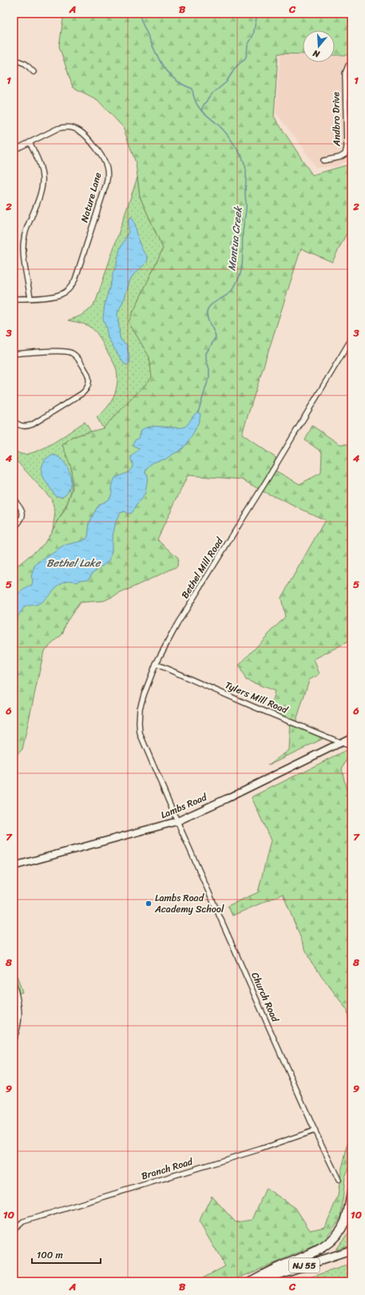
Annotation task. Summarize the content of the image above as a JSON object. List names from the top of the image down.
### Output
{
  "streets": {
    "highway": ["NJ 55"],
    "main road": ["Lambs Road"],
    "street": [
      "Andbro Drive",
      "Nature Lane",
      "Bethel Mill Road",
      "Tylers Mill Road",
      "Church Road",
      "Branch Road"
    ]
  },
  "crossings": [
    ["Bethel Mill Road", "Tylers Mill Road"],
    ["Bethel Mill Road", "Lambs Road"],
    ["Bethel Mill Road", "Church Road"],
    ["Tylers Mill Road", "Lambs Road"],
    ["Lambs Road", "Church Road"],
    ["Church Road", "Branch Road"]
  ],
  "water": ["Mantua Creek", "Bethel Lake"],
  "places": ["Lambs Road Academy School"],
  "scale_bar": "100 m",
  "north": "bottom",
  "grid": {
    "columns": ["A", "B", "C"],
    "rows": [
      "1",
      "2",
      "3",
      "4",
      "5",
      "6",
      "7",
      "8",
      "9",
      "10"
    ]
  }
}
